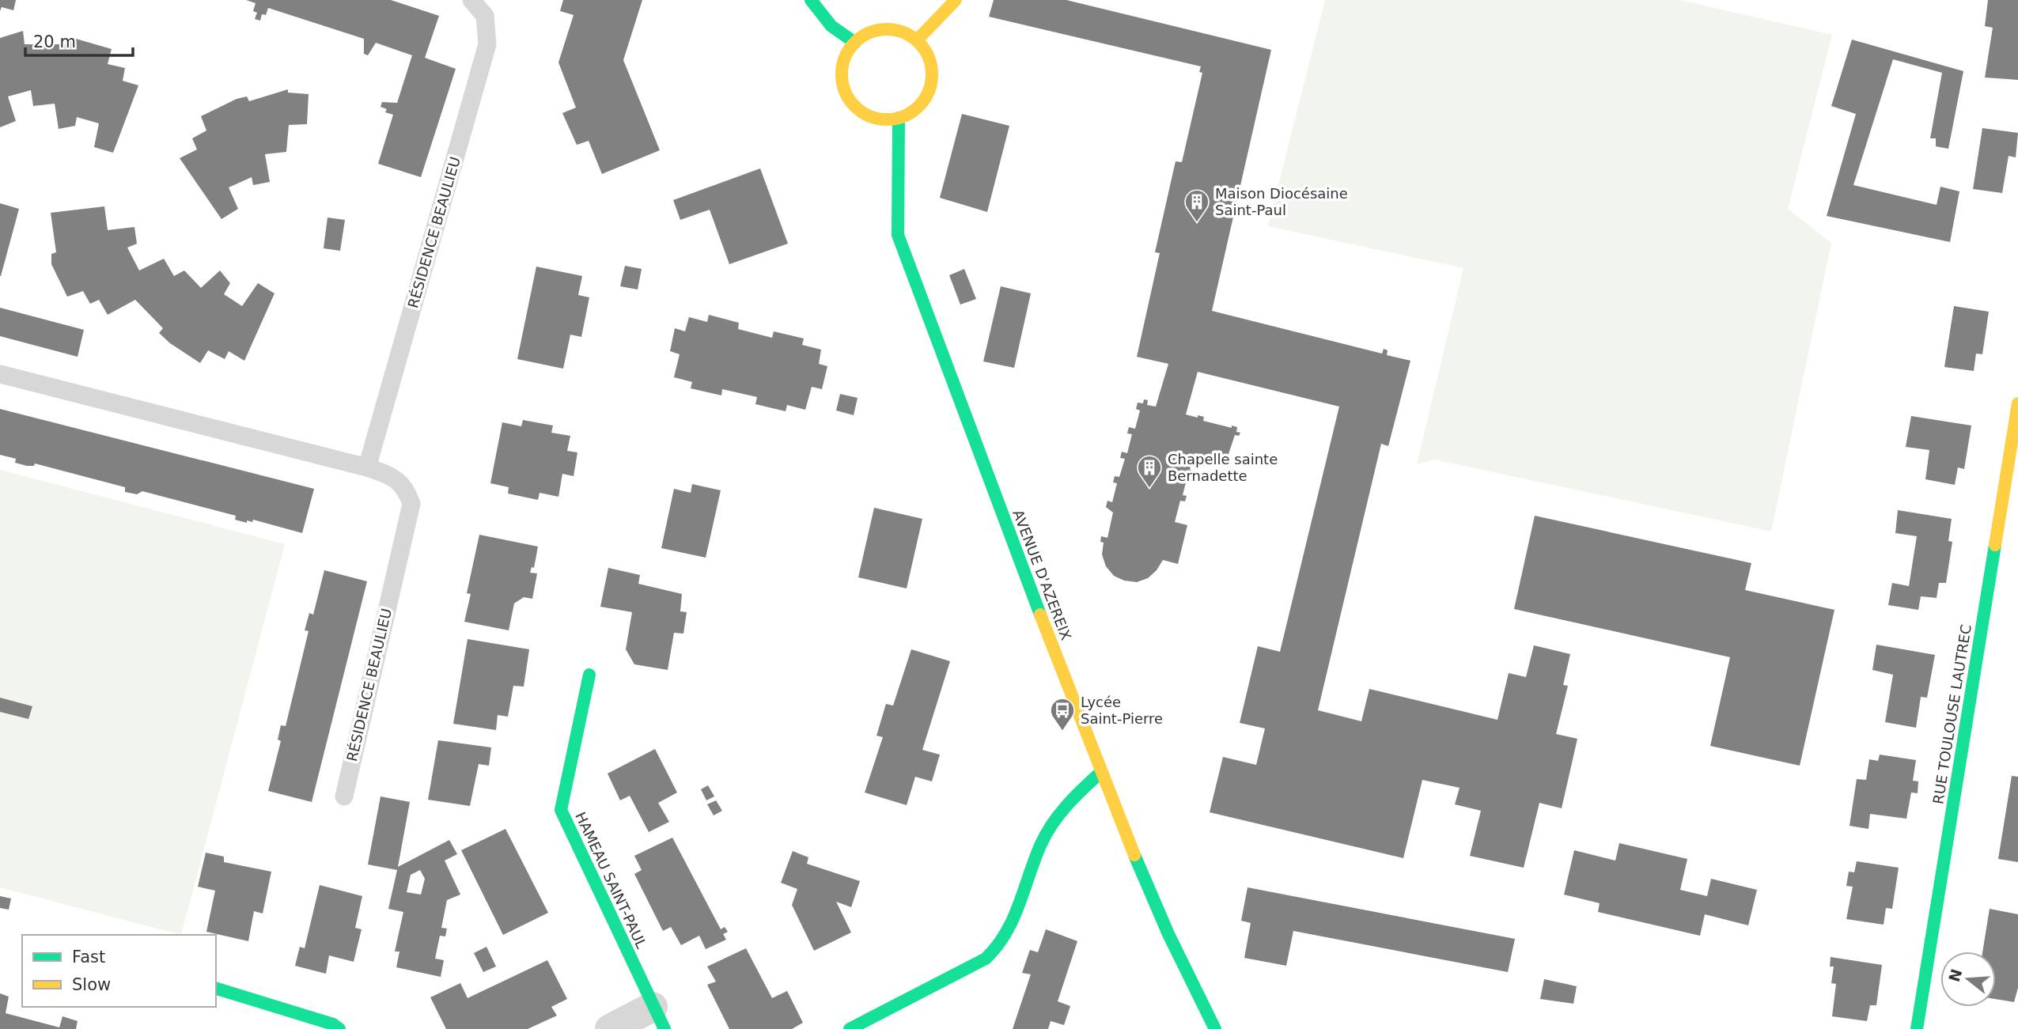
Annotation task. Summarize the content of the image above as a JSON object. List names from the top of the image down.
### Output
{
  "streets": {
    "street": ["AVENUE D'AZEREIX", "RUE TOULOUSE LAUTREC", "HAMEAU SAINT-PAUL"],
    "lane": ["RÉSIDENCE BEAULIEU"]
  },
  "places": {
    "building": ["Maison Diocésaine Saint-Paul", "Chapelle sainte Bernadette"],
    "bus stop": ["Lycée Saint-Pierre"]
  },
  "legend": ["Fast", "Slow"],
  "scale_bar": "20 m",
  "north": "left"
}
